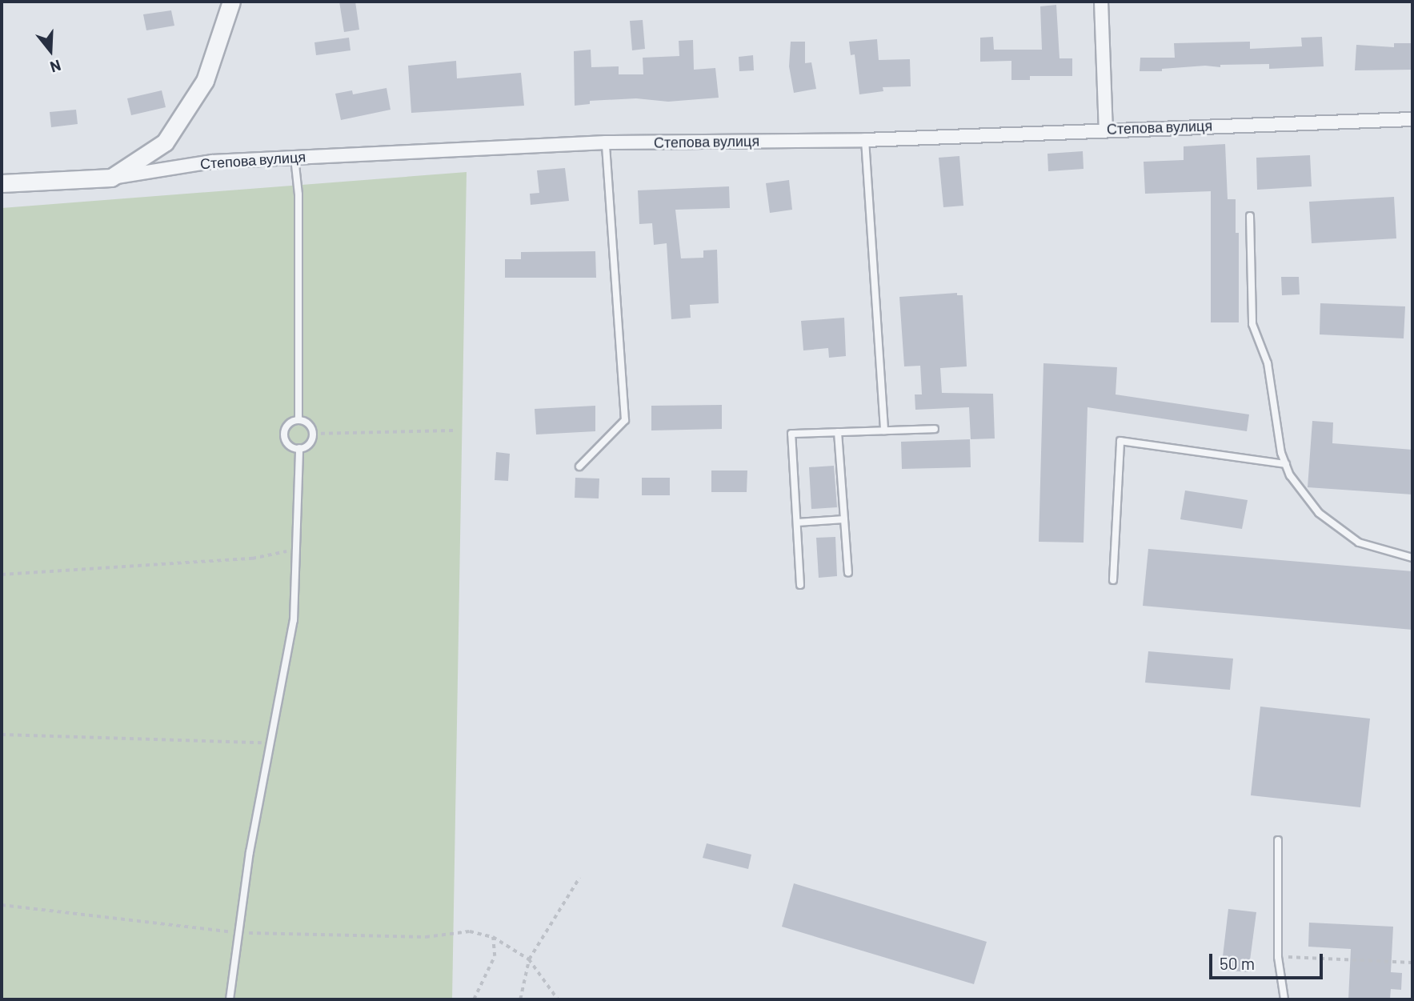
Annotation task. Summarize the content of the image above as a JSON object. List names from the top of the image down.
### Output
{
  "streets": {
    "street": ["Степова вулиця"]
  },
  "scale_bar": "50 m",
  "north": "bottom"
}
